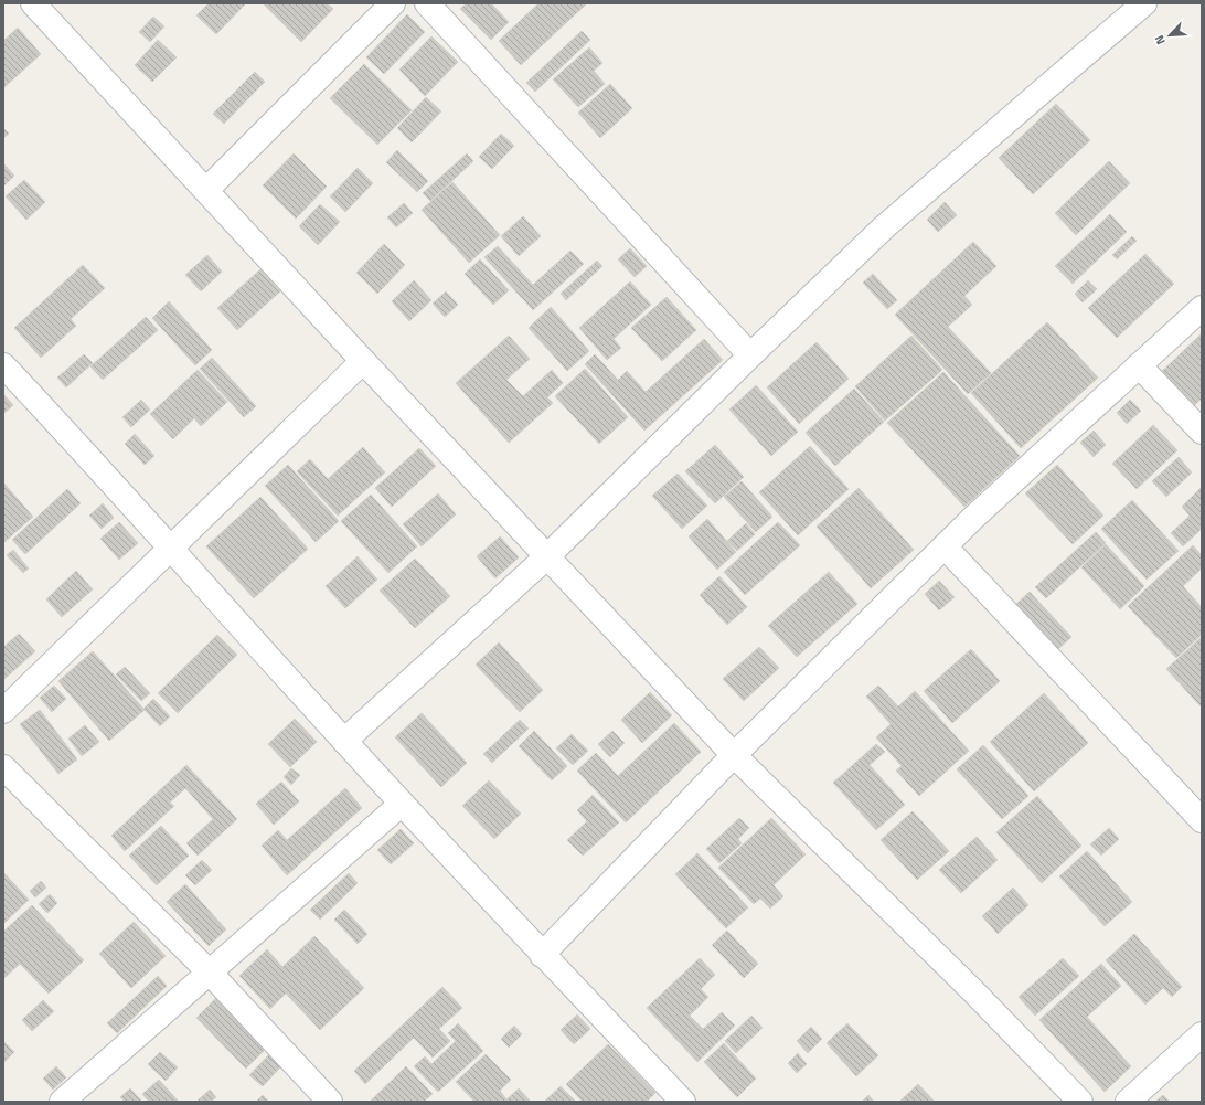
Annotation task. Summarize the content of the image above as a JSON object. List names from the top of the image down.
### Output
{
  "north": "bottom left"
}
